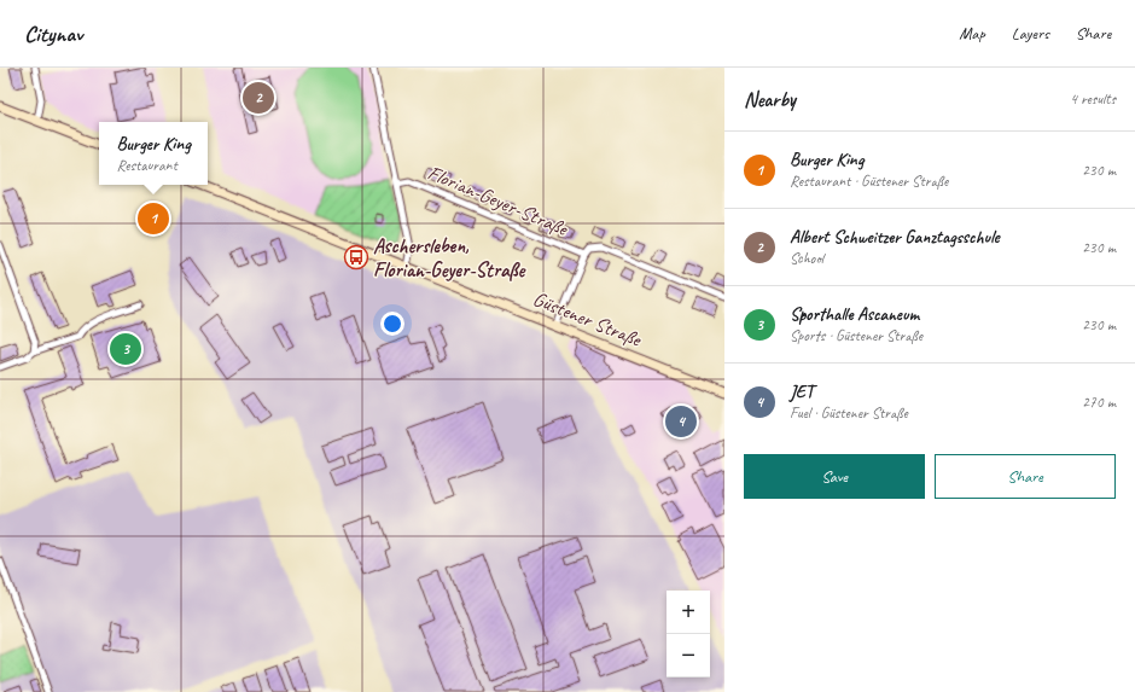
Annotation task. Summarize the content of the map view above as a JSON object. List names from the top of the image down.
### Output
{
  "streets": {
    "main road": ["Güstener Straße"],
    "street": ["Florian-Geyer-Straße"]
  },
  "crossings": [
    ["Florian-Geyer-Straße", "Güstener Straße"]
  ],
  "places": {
    "bus stop": ["Aschersleben, Florian-Geyer-Straße"]
  },
  "page": {
    "header": "Citynav",
    "nav": ["Map", "Layers", "Share"],
    "heading": ["Nearby", "4 results"],
    "pins": [
      "2",
      "1",
      "3",
      "4"
    ],
    "popup": ["Burger King", "Restaurant"],
    "list": [
      {
        "mark": "1",
        "name": "Burger King",
        "note": "Restaurant · Güstener Straße",
        "value": "230 m"
      },
      {
        "mark": "2",
        "name": "Albert Schweitzer Ganztagsschule",
        "note": "School",
        "value": "230 m"
      },
      {
        "mark": "3",
        "name": "Sporthalle Ascaneum",
        "note": "Sports · Güstener Straße",
        "value": "230 m"
      },
      {
        "mark": "4",
        "name": "JET",
        "note": "Fuel · Güstener Straße",
        "value": "270 m"
      }
    ],
    "buttons": ["Save", "Share"],
    "map_buttons": ["+", "−"]
  }
}
